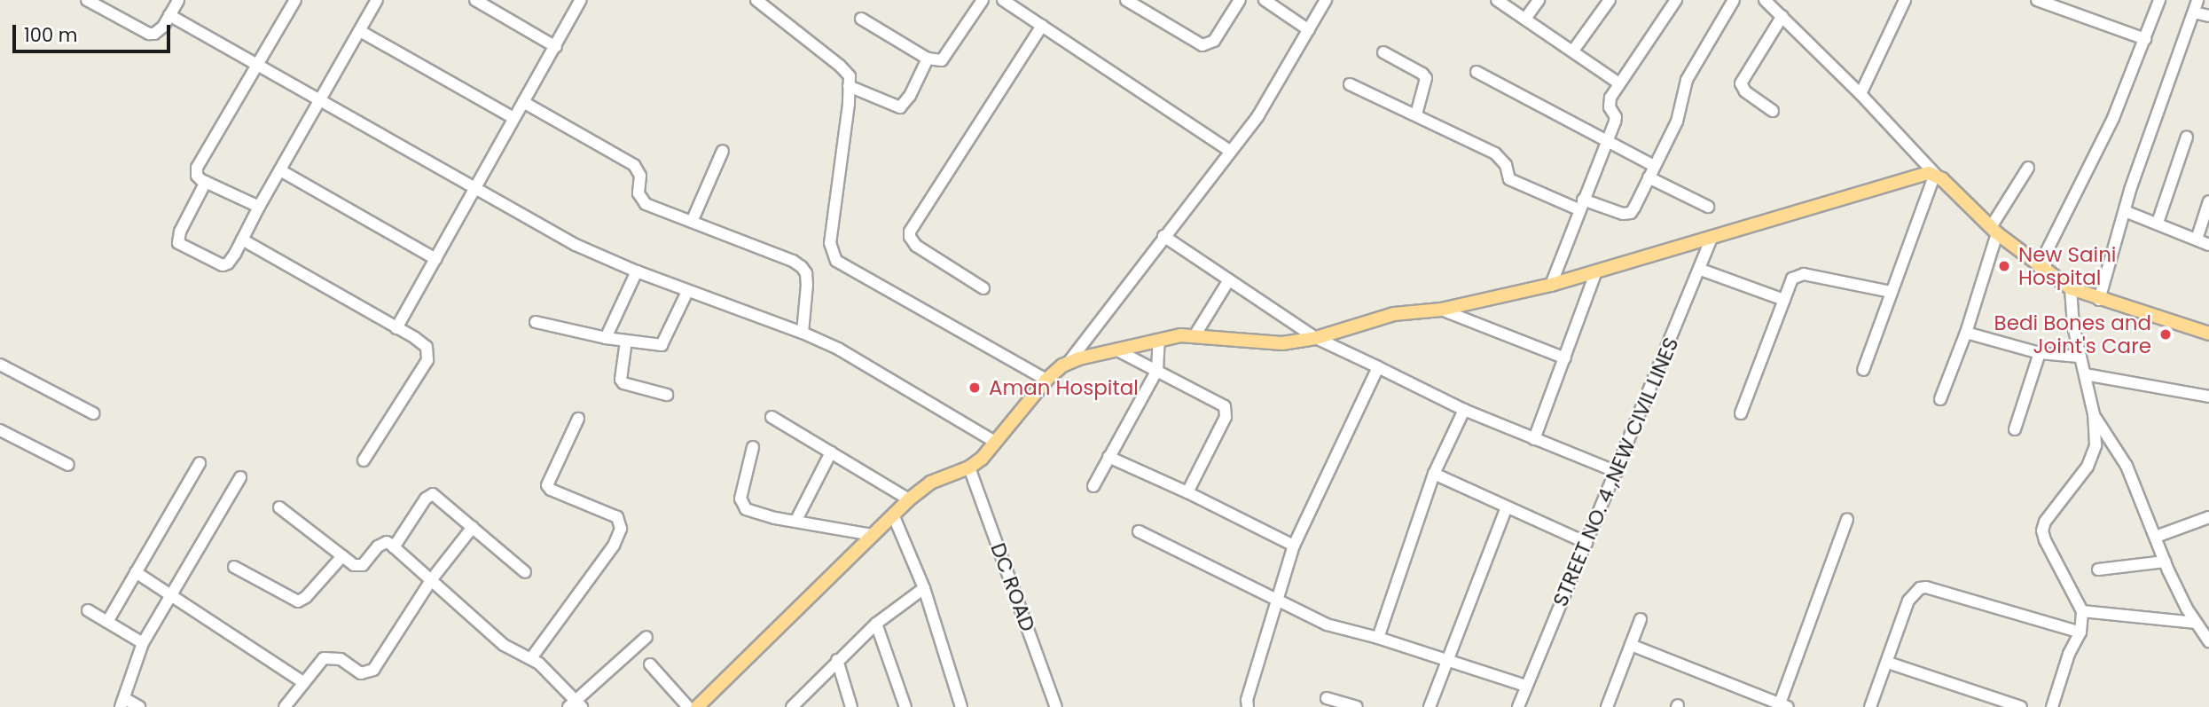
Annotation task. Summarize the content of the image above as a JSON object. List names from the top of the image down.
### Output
{
  "streets": {
    "street": ["STREET NO. 4 ,NEW CIVIL LINES", "DC ROAD"]
  },
  "places": ["New Saini Hospital", "Bedi Bones and Joint's Care", "Aman Hospital"],
  "scale_bar": "100 m"
}
